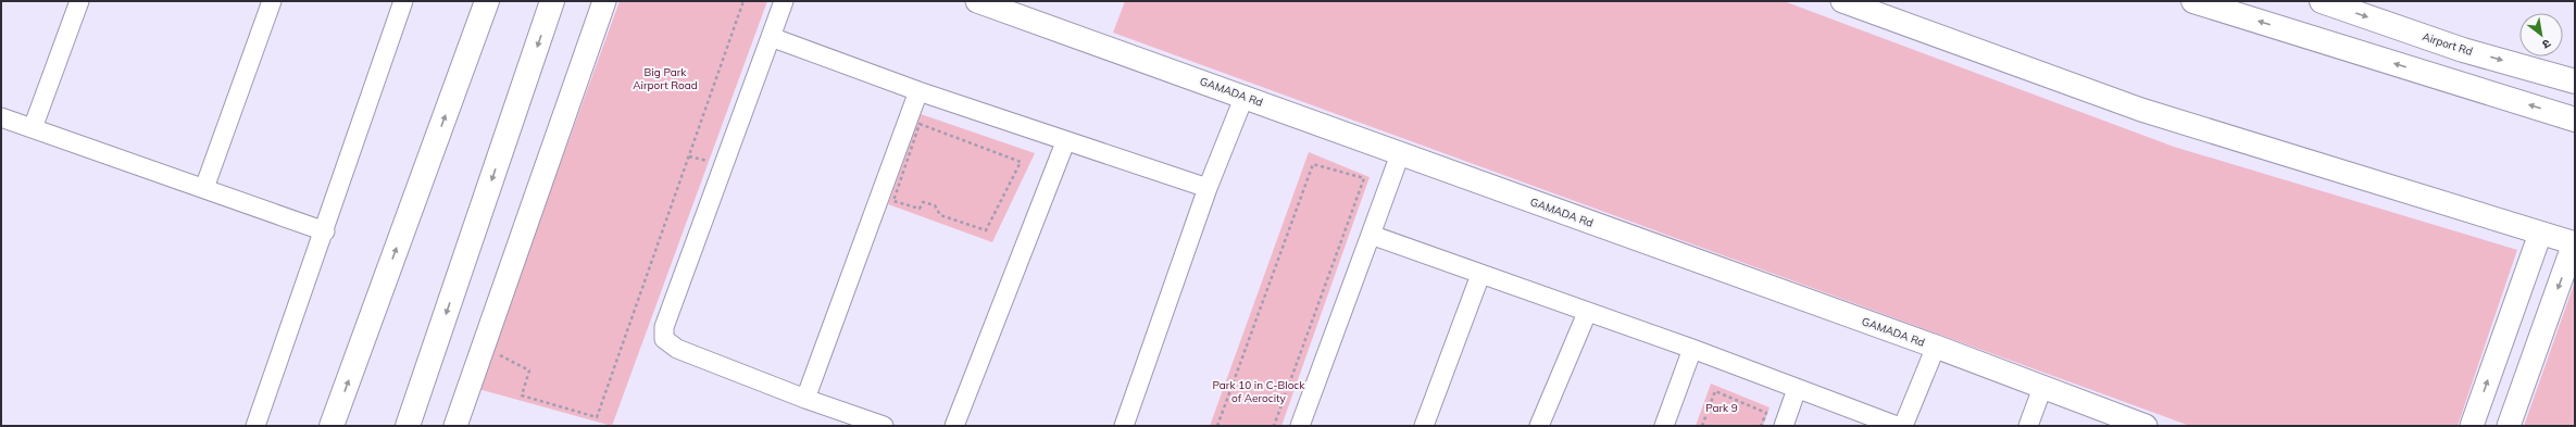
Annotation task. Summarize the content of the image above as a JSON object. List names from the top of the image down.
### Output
{
  "streets": {
    "main road": ["Airport Rd"],
    "street": ["GAMADA Rd"]
  },
  "parks": ["Big Park Airport Road", "Park 10 in C-Block of Aerocity", "Park 9"],
  "north": "bottom right"
}
